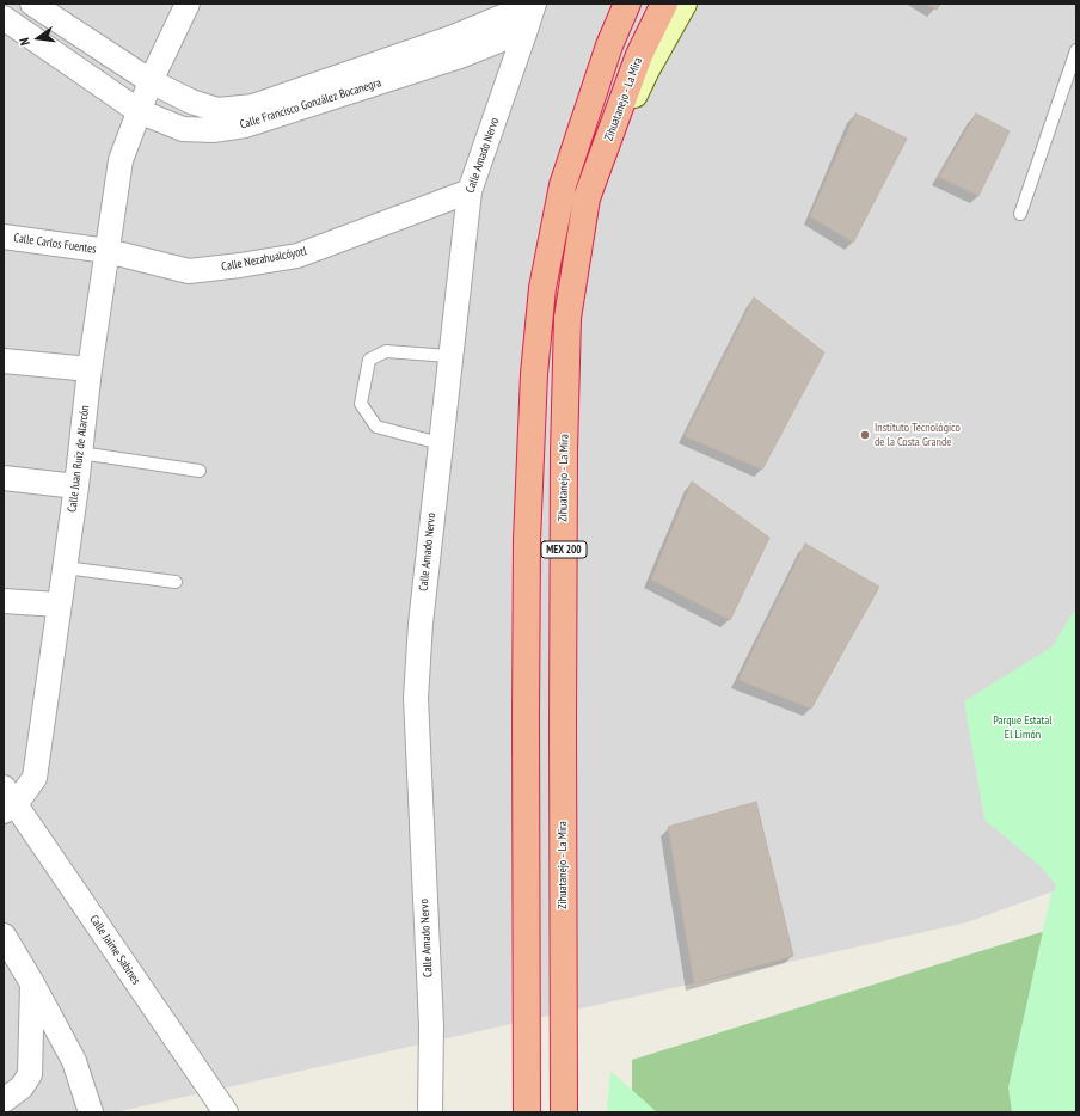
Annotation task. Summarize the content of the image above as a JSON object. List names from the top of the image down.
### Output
{
  "streets": {
    "highway": ["Zihuatanejo - La Mira", "MEX 200"],
    "street": [
      "Calle Francisco González Bocanegra",
      "Calle Amado Nervo",
      "Calle Carlos Fuentes",
      "Calle Nezahualcóyotl",
      "Calle Juan Ruiz de Alarcón",
      "Calle Jaime Sabines"
    ]
  },
  "crossings": [
    ["Calle Francisco González Bocanegra", "Calle Amado Nervo"],
    ["Calle Francisco González Bocanegra", "Calle Juan Ruiz de Alarcón"],
    ["Calle Amado Nervo", "Calle Nezahualcóyotl"],
    ["Calle Carlos Fuentes", "Calle Nezahualcóyotl"],
    ["Calle Carlos Fuentes", "Calle Juan Ruiz de Alarcón"],
    ["Calle Nezahualcóyotl", "Calle Juan Ruiz de Alarcón"],
    ["Calle Juan Ruiz de Alarcón", "Calle Jaime Sabines"]
  ],
  "parks": ["Parque Estatal El Limón"],
  "places": ["Instituto Tecnológico de la Costa Grande"],
  "north": "left"
}
